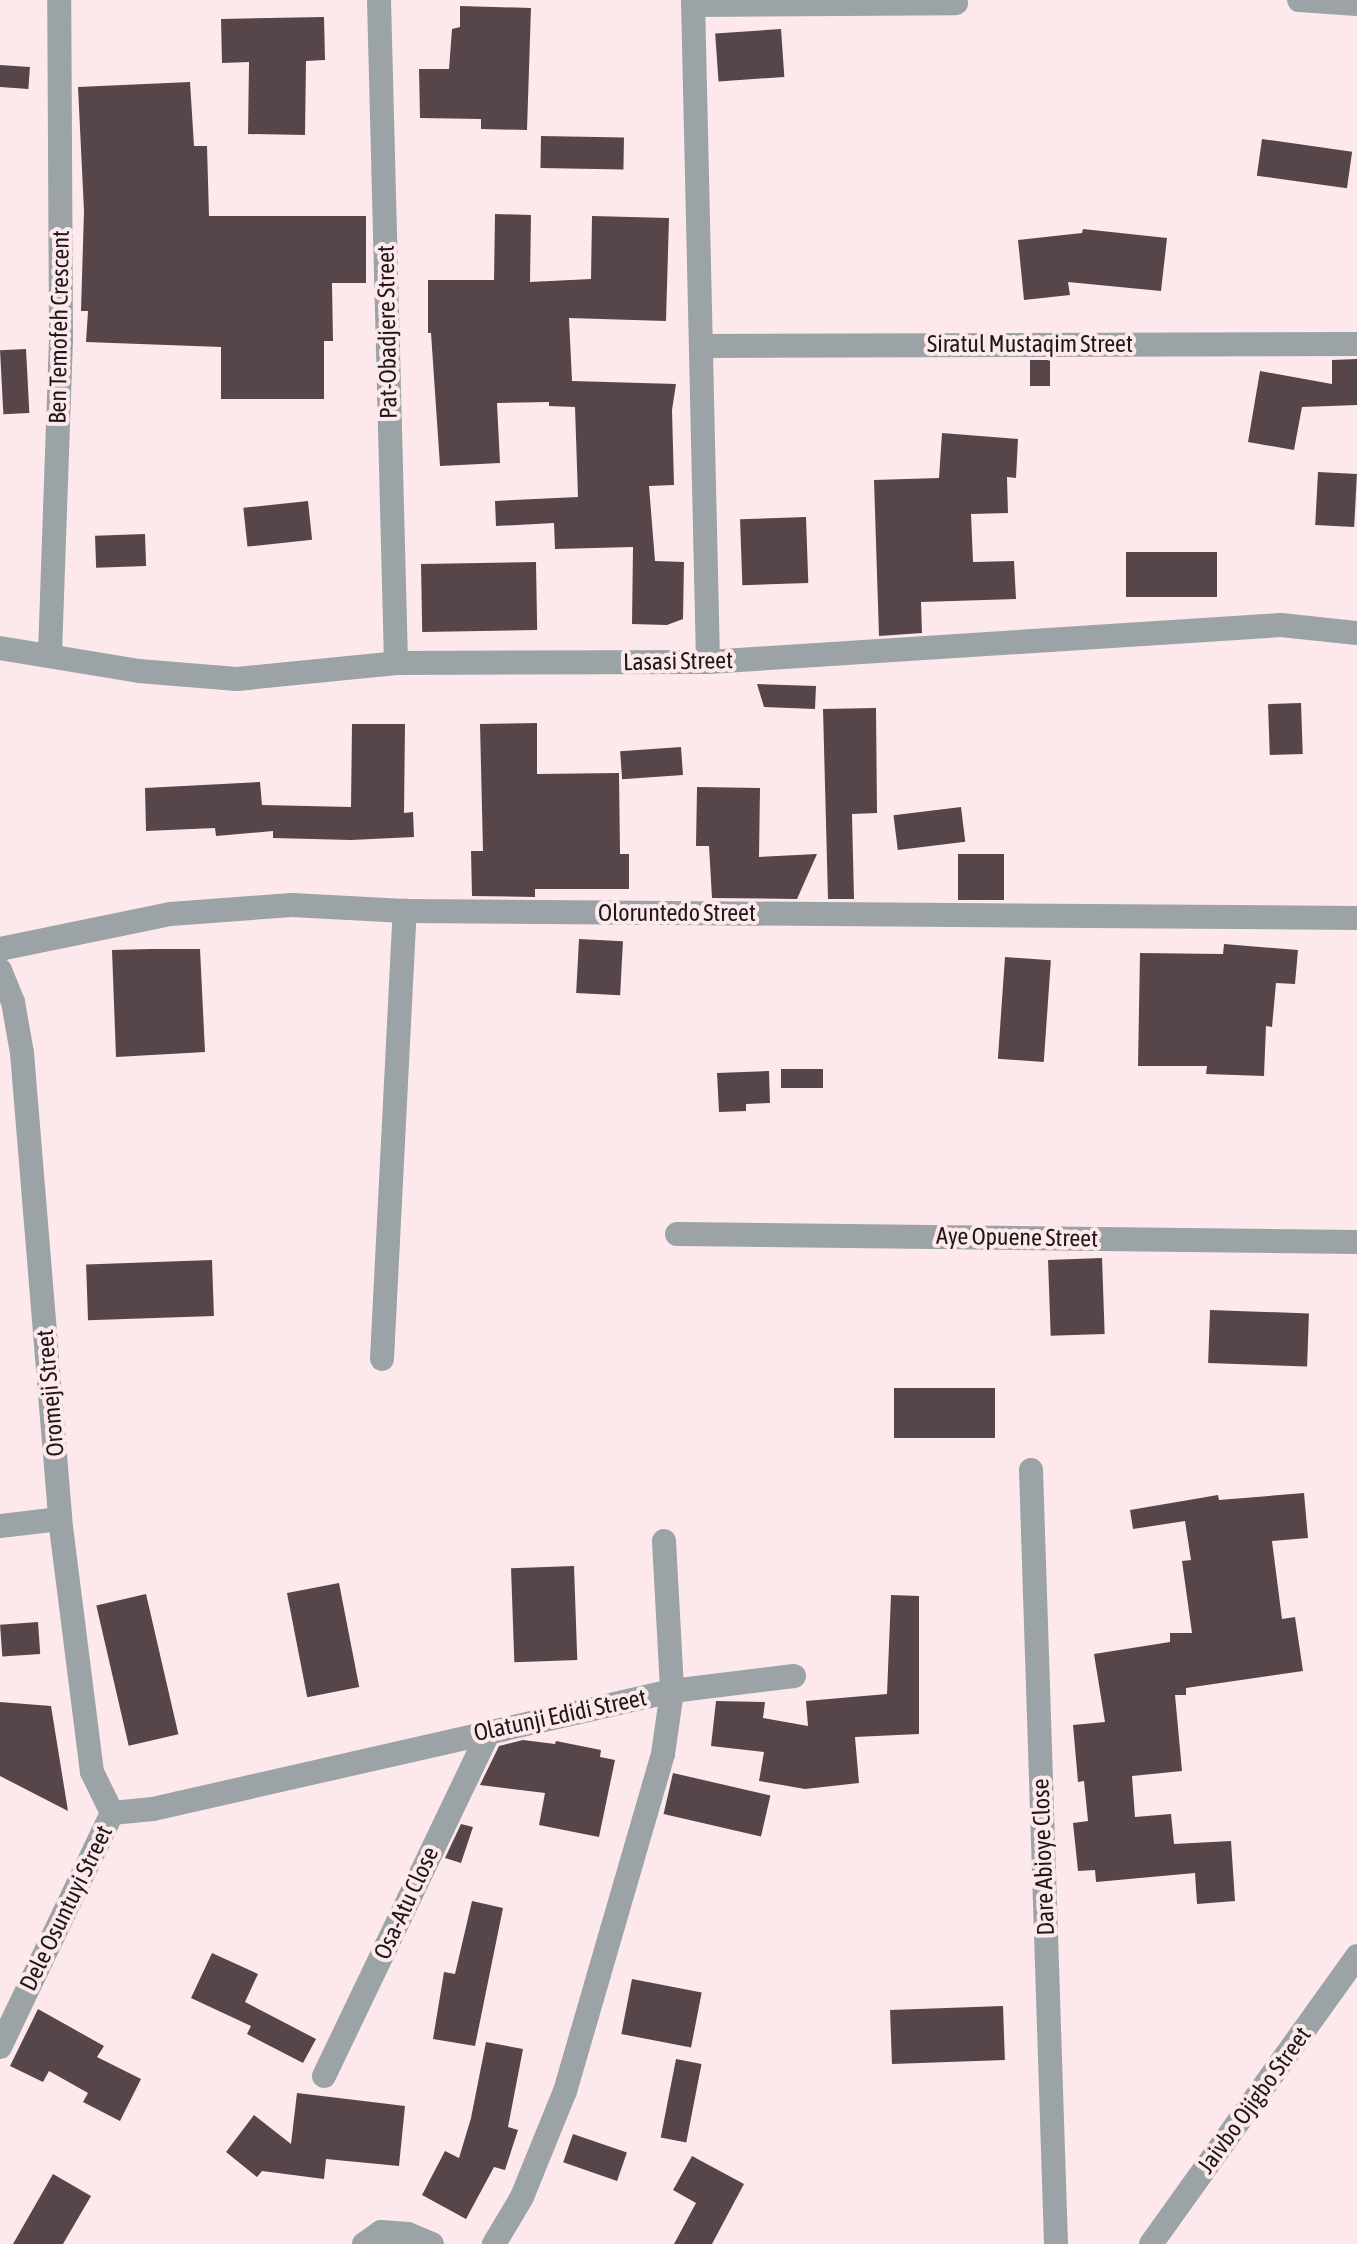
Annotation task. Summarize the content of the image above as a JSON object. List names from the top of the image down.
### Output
{
  "streets": {
    "street": [
      "Ben Temofeh Crescent",
      "Pat-Obadjere Street",
      "Siratul Mustaqim Street",
      "Lasasi Street",
      "Oloruntedo Street",
      "Aye Opuene Street",
      "Oromeji Street",
      "Olatunji Edidi Street",
      "Dare Abioye Close",
      "Osa-Atu Close",
      "Dele Osuntuyi Street",
      "Jaivbo Ojigbo Street"
    ]
  },
  "crossings": [
    ["Ben Temofeh Crescent", "Lasasi Street"],
    ["Pat-Obadjere Street", "Lasasi Street"],
    ["Oromeji Street", "Olatunji Edidi Street"],
    ["Oromeji Street", "Dele Osuntuyi Street"],
    ["Olatunji Edidi Street", "Osa-Atu Close"],
    ["Olatunji Edidi Street", "Dele Osuntuyi Street"]
  ]
}
